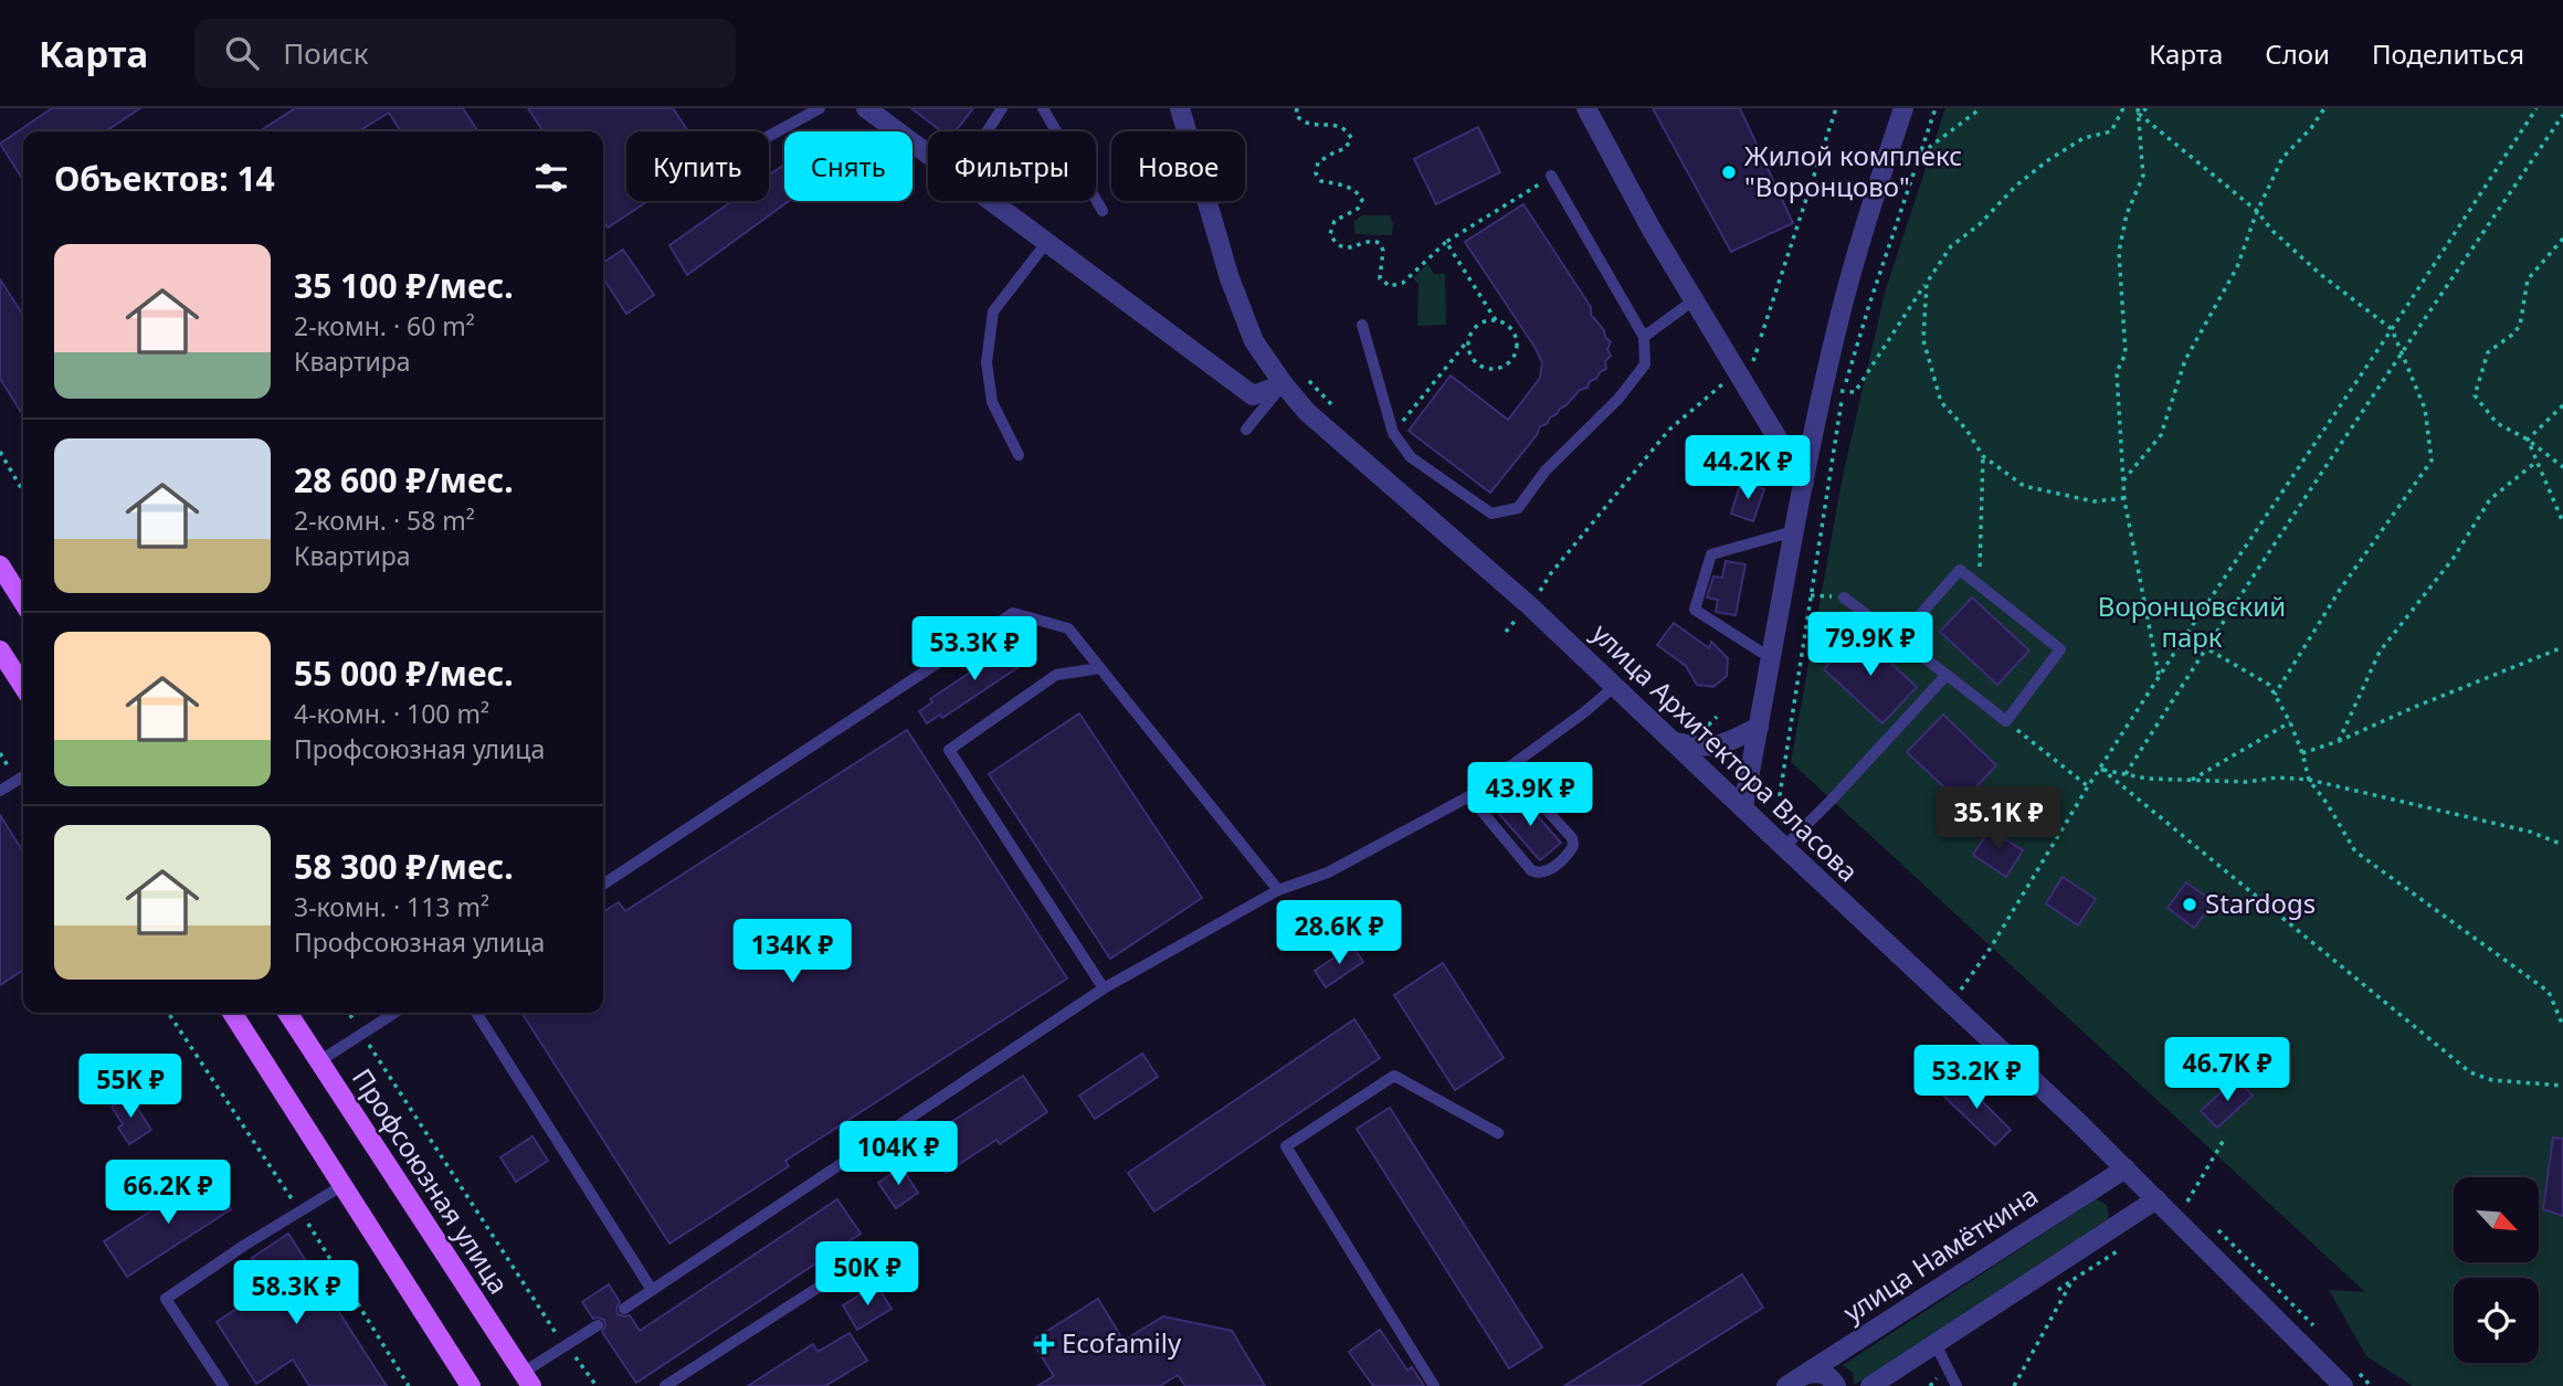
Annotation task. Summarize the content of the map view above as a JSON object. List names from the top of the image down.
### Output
{
  "streets": {
    "main road": ["Профсоюзная улица"],
    "street": ["улица Архитектора Власова", "улица Намёткина"]
  },
  "crossings": [
    ["улица Архитектора Власова", "улица Намёткина"]
  ],
  "parks": ["Воронцовский парк"],
  "places": {
    "other": ["Жилой комплекс \"Воронцово\"", "Stardogs"],
    "health": ["Ecofamily"]
  },
  "north": "bottom right",
  "page": {
    "header": "Карта",
    "search": "Поиск",
    "nav": ["Карта", "Слои", "Поделиться"],
    "chip": [
      "Купить",
      "Снять",
      "Фильтры",
      "Новое"
    ],
    "heading": "Объектов: 14",
    "list": [
      {
        "name": "35 100 ₽/мес.",
        "note": "2-комн. · 60 m² · Квартира"
      },
      {
        "name": "28 600 ₽/мес.",
        "note": "2-комн. · 58 m² · Квартира"
      },
      {
        "name": "55 000 ₽/мес.",
        "note": "4-комн. · 100 m² · Профсоюзная улица"
      },
      {
        "name": "58 300 ₽/мес.",
        "note": "3-комн. · 113 m² · Профсоюзная улица"
      }
    ],
    "price": [
      "44.2K ₽",
      "79.9K ₽",
      "53.3K ₽",
      "43.9K ₽",
      "35.1K ₽",
      "28.6K ₽",
      "134K ₽",
      "46.7K ₽",
      "53.2K ₽",
      "55K ₽",
      "104K ₽",
      "66.2K ₽",
      "50K ₽",
      "58.3K ₽"
    ]
  }
}
